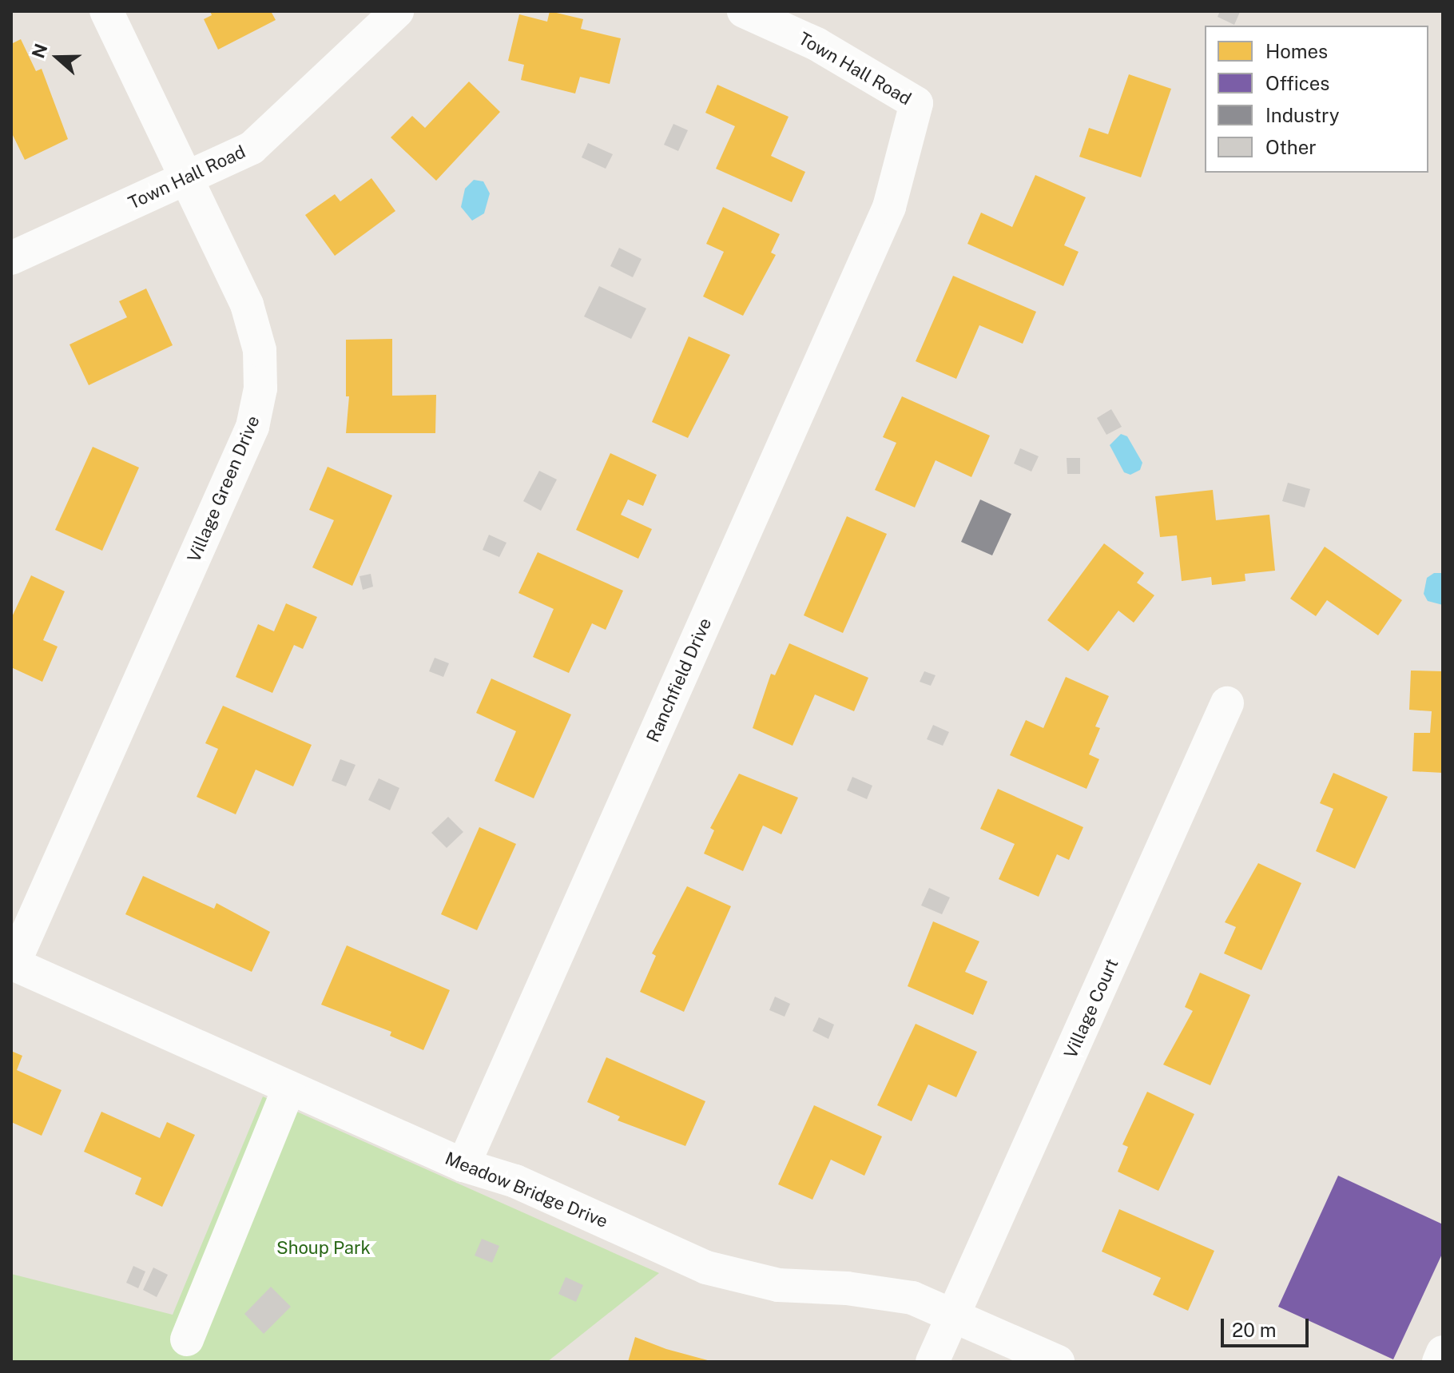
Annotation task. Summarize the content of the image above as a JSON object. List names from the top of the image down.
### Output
{
  "streets": {
    "street": [
      "Town Hall Road",
      "Village Green Drive",
      "Ranchfield Drive",
      "Village Court",
      "Meadow Bridge Drive"
    ]
  },
  "crossings": [
    ["Town Hall Road", "Village Green Drive"],
    ["Town Hall Road", "Ranchfield Drive"],
    ["Village Green Drive", "Meadow Bridge Drive"],
    ["Ranchfield Drive", "Meadow Bridge Drive"],
    ["Village Court", "Meadow Bridge Drive"]
  ],
  "parks": ["Shoup Park"],
  "legend": [
    "Homes",
    "Offices",
    "Industry",
    "Other"
  ],
  "scale_bar": "20 m",
  "north": "left"
}
